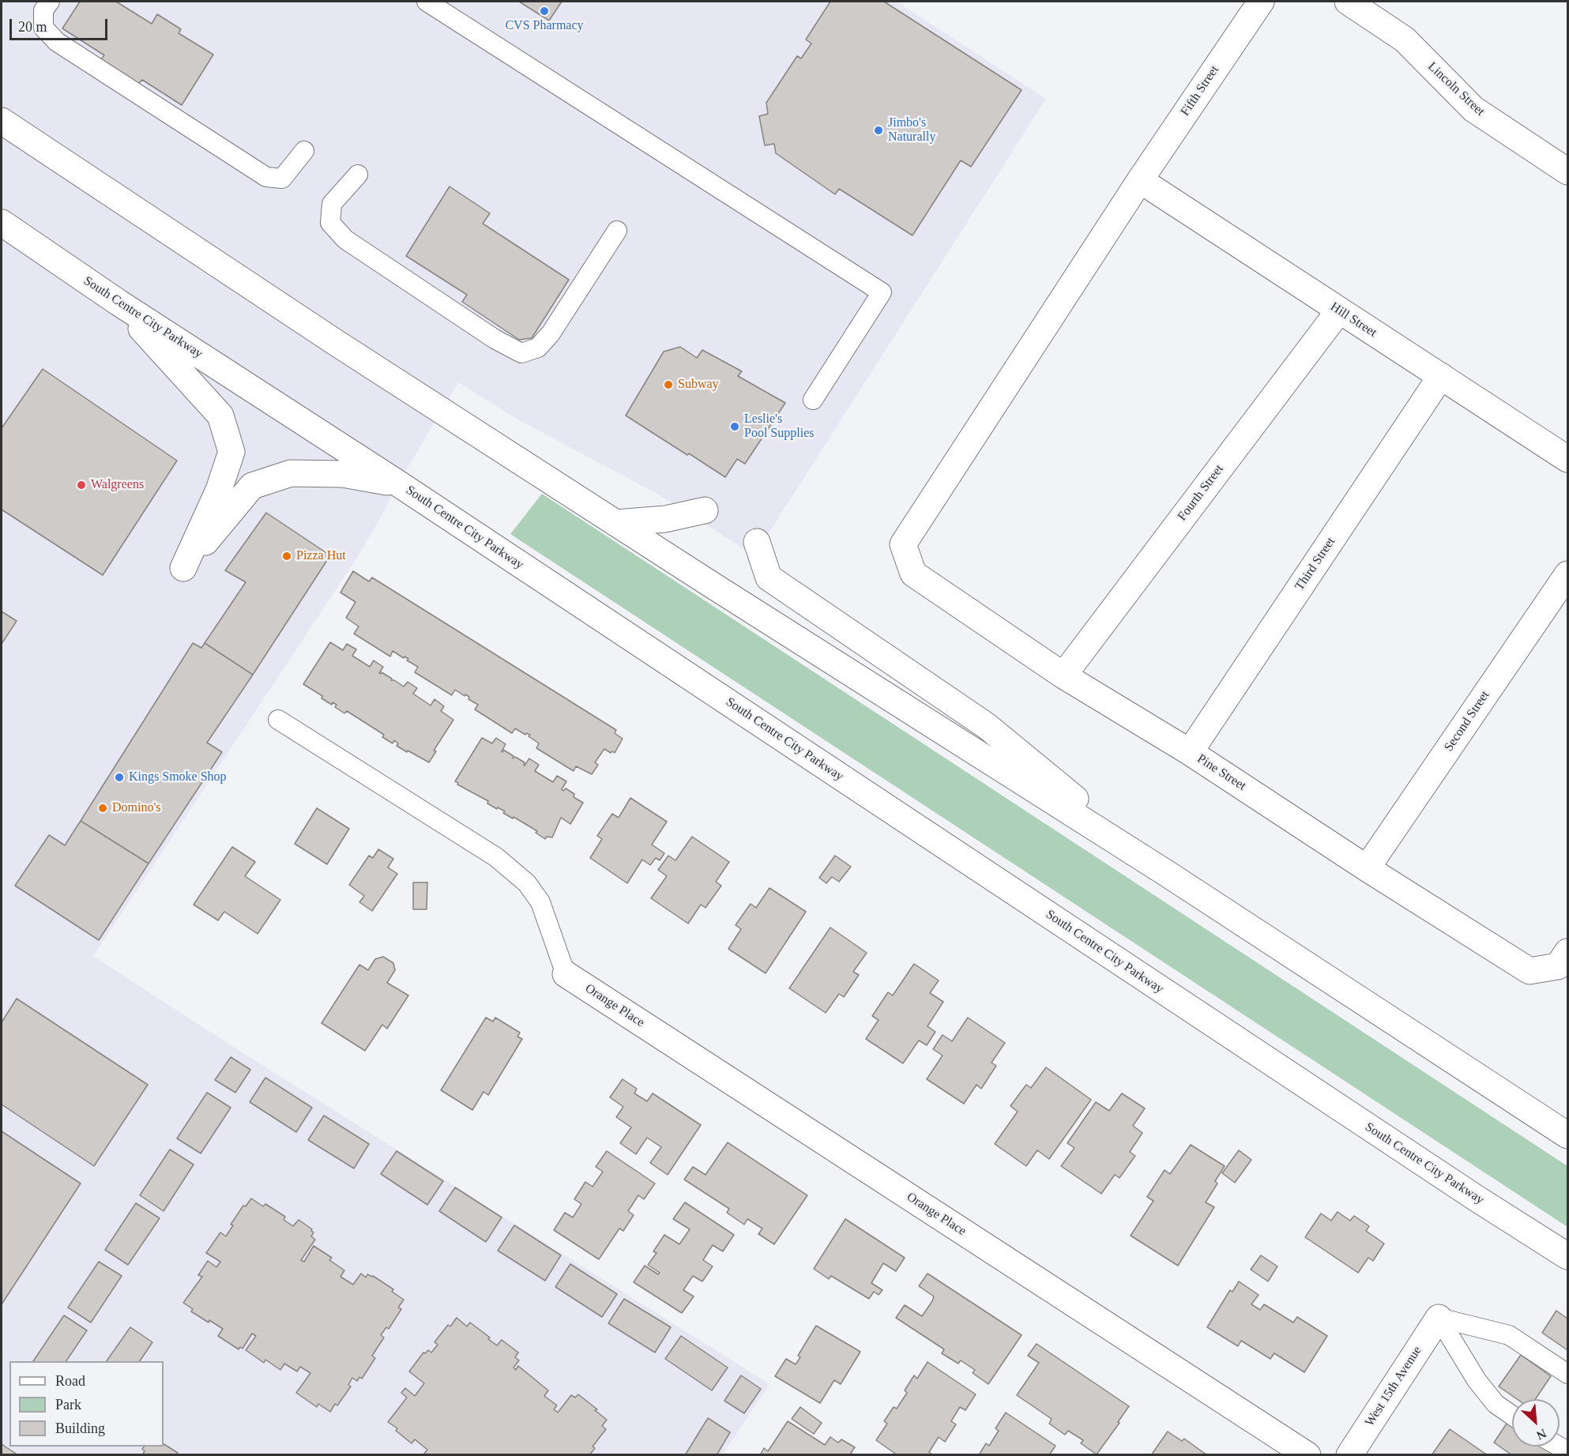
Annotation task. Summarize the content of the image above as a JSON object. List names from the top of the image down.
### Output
{
  "streets": {
    "main road": [
      "Lincoln Street",
      "Fifth Street",
      "South Centre City Parkway",
      "Hill Street",
      "Fourth Street",
      "Third Street",
      "Second Street",
      "Pine Street",
      "Orange Place",
      "West 15th Avenue"
    ]
  },
  "crossings": [
    ["Fifth Street", "Hill Street"],
    ["Fifth Street", "Pine Street"],
    ["Hill Street", "Fourth Street"],
    ["Hill Street", "Third Street"],
    ["Fourth Street", "Pine Street"],
    ["Third Street", "Pine Street"],
    ["Second Street", "Pine Street"]
  ],
  "places": [
    "CVS Pharmacy",
    "Jimbo's Naturally",
    "Subway",
    "Leslie's Pool Supplies",
    "Walgreens",
    "Pizza Hut",
    "Kings Smoke Shop",
    "Domino's"
  ],
  "legend": ["Road", "Park", "Building"],
  "scale_bar": "20 m",
  "north": "bottom right"
}
